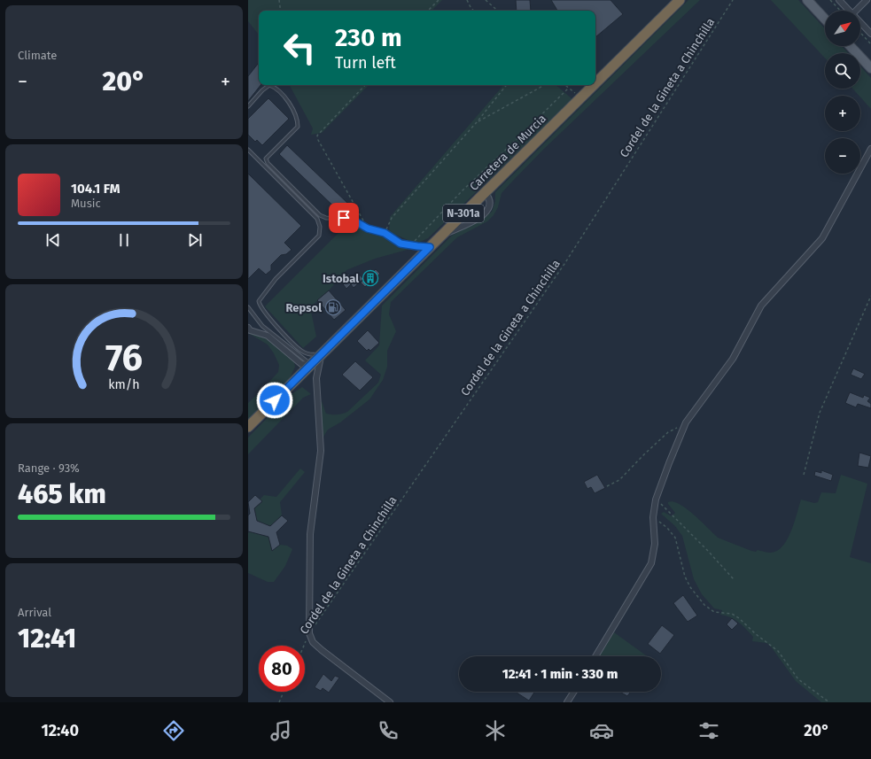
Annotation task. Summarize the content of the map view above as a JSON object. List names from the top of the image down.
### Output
{
  "streets": {
    "highway": ["Carretera de Murcia", "N-301a"],
    "path": ["Cordel de la Gineta a Chinchilla"]
  },
  "places": {
    "building": ["Istobal"],
    "fuel station": ["Repsol"]
  },
  "north": "top right",
  "page": {
    "tile": [
      "Climate",
      ["Range · 93%", "465 km"],
      ["Arrival", "12:41"]
    ],
    "map_buttons": ["+", "−"],
    "turn": ["230 m", "Turn left"],
    "heat": ["−", "20°", "+"],
    "song": ["104.1 FM", "Music"],
    "limit": "80",
    "trip": "12:41 · 1 min · 330 m",
    "tabs": ["12:40", "20°"],
    "gauge": ["76", "km/h"]
  }
}
